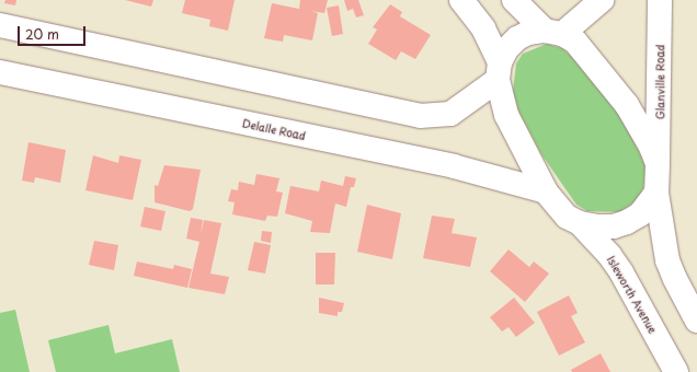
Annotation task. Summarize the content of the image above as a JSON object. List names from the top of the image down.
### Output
{
  "streets": {
    "street": ["Glanville Road", "Delalle Road", "Isleworth Avenue"]
  },
  "scale_bar": "20 m"
}
